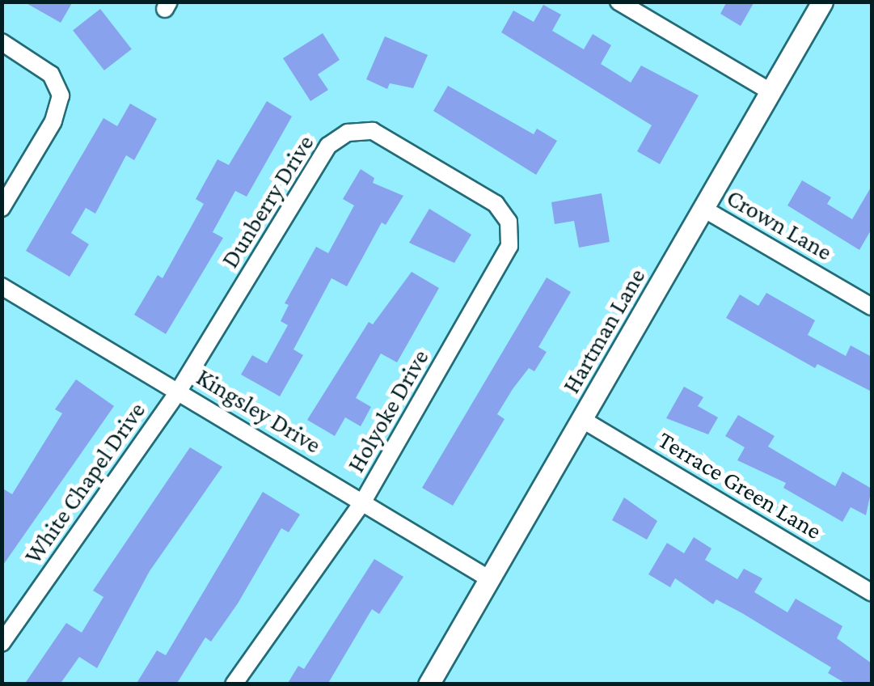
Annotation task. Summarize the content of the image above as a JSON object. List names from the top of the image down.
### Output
{
  "streets": {
    "street": [
      "Dunberry Drive",
      "Crown Lane",
      "Hartman Lane",
      "Kingsley Drive",
      "Holyoke Drive",
      "White Chapel Drive",
      "Terrace Green Lane"
    ]
  },
  "crossings": [
    ["Dunberry Drive", "Kingsley Drive"],
    ["Dunberry Drive", "Holyoke Drive"],
    ["Dunberry Drive", "White Chapel Drive"],
    ["Crown Lane", "Hartman Lane"],
    ["Hartman Lane", "Kingsley Drive"],
    ["Hartman Lane", "Terrace Green Lane"],
    ["Kingsley Drive", "Holyoke Drive"],
    ["Kingsley Drive", "White Chapel Drive"]
  ]
}
